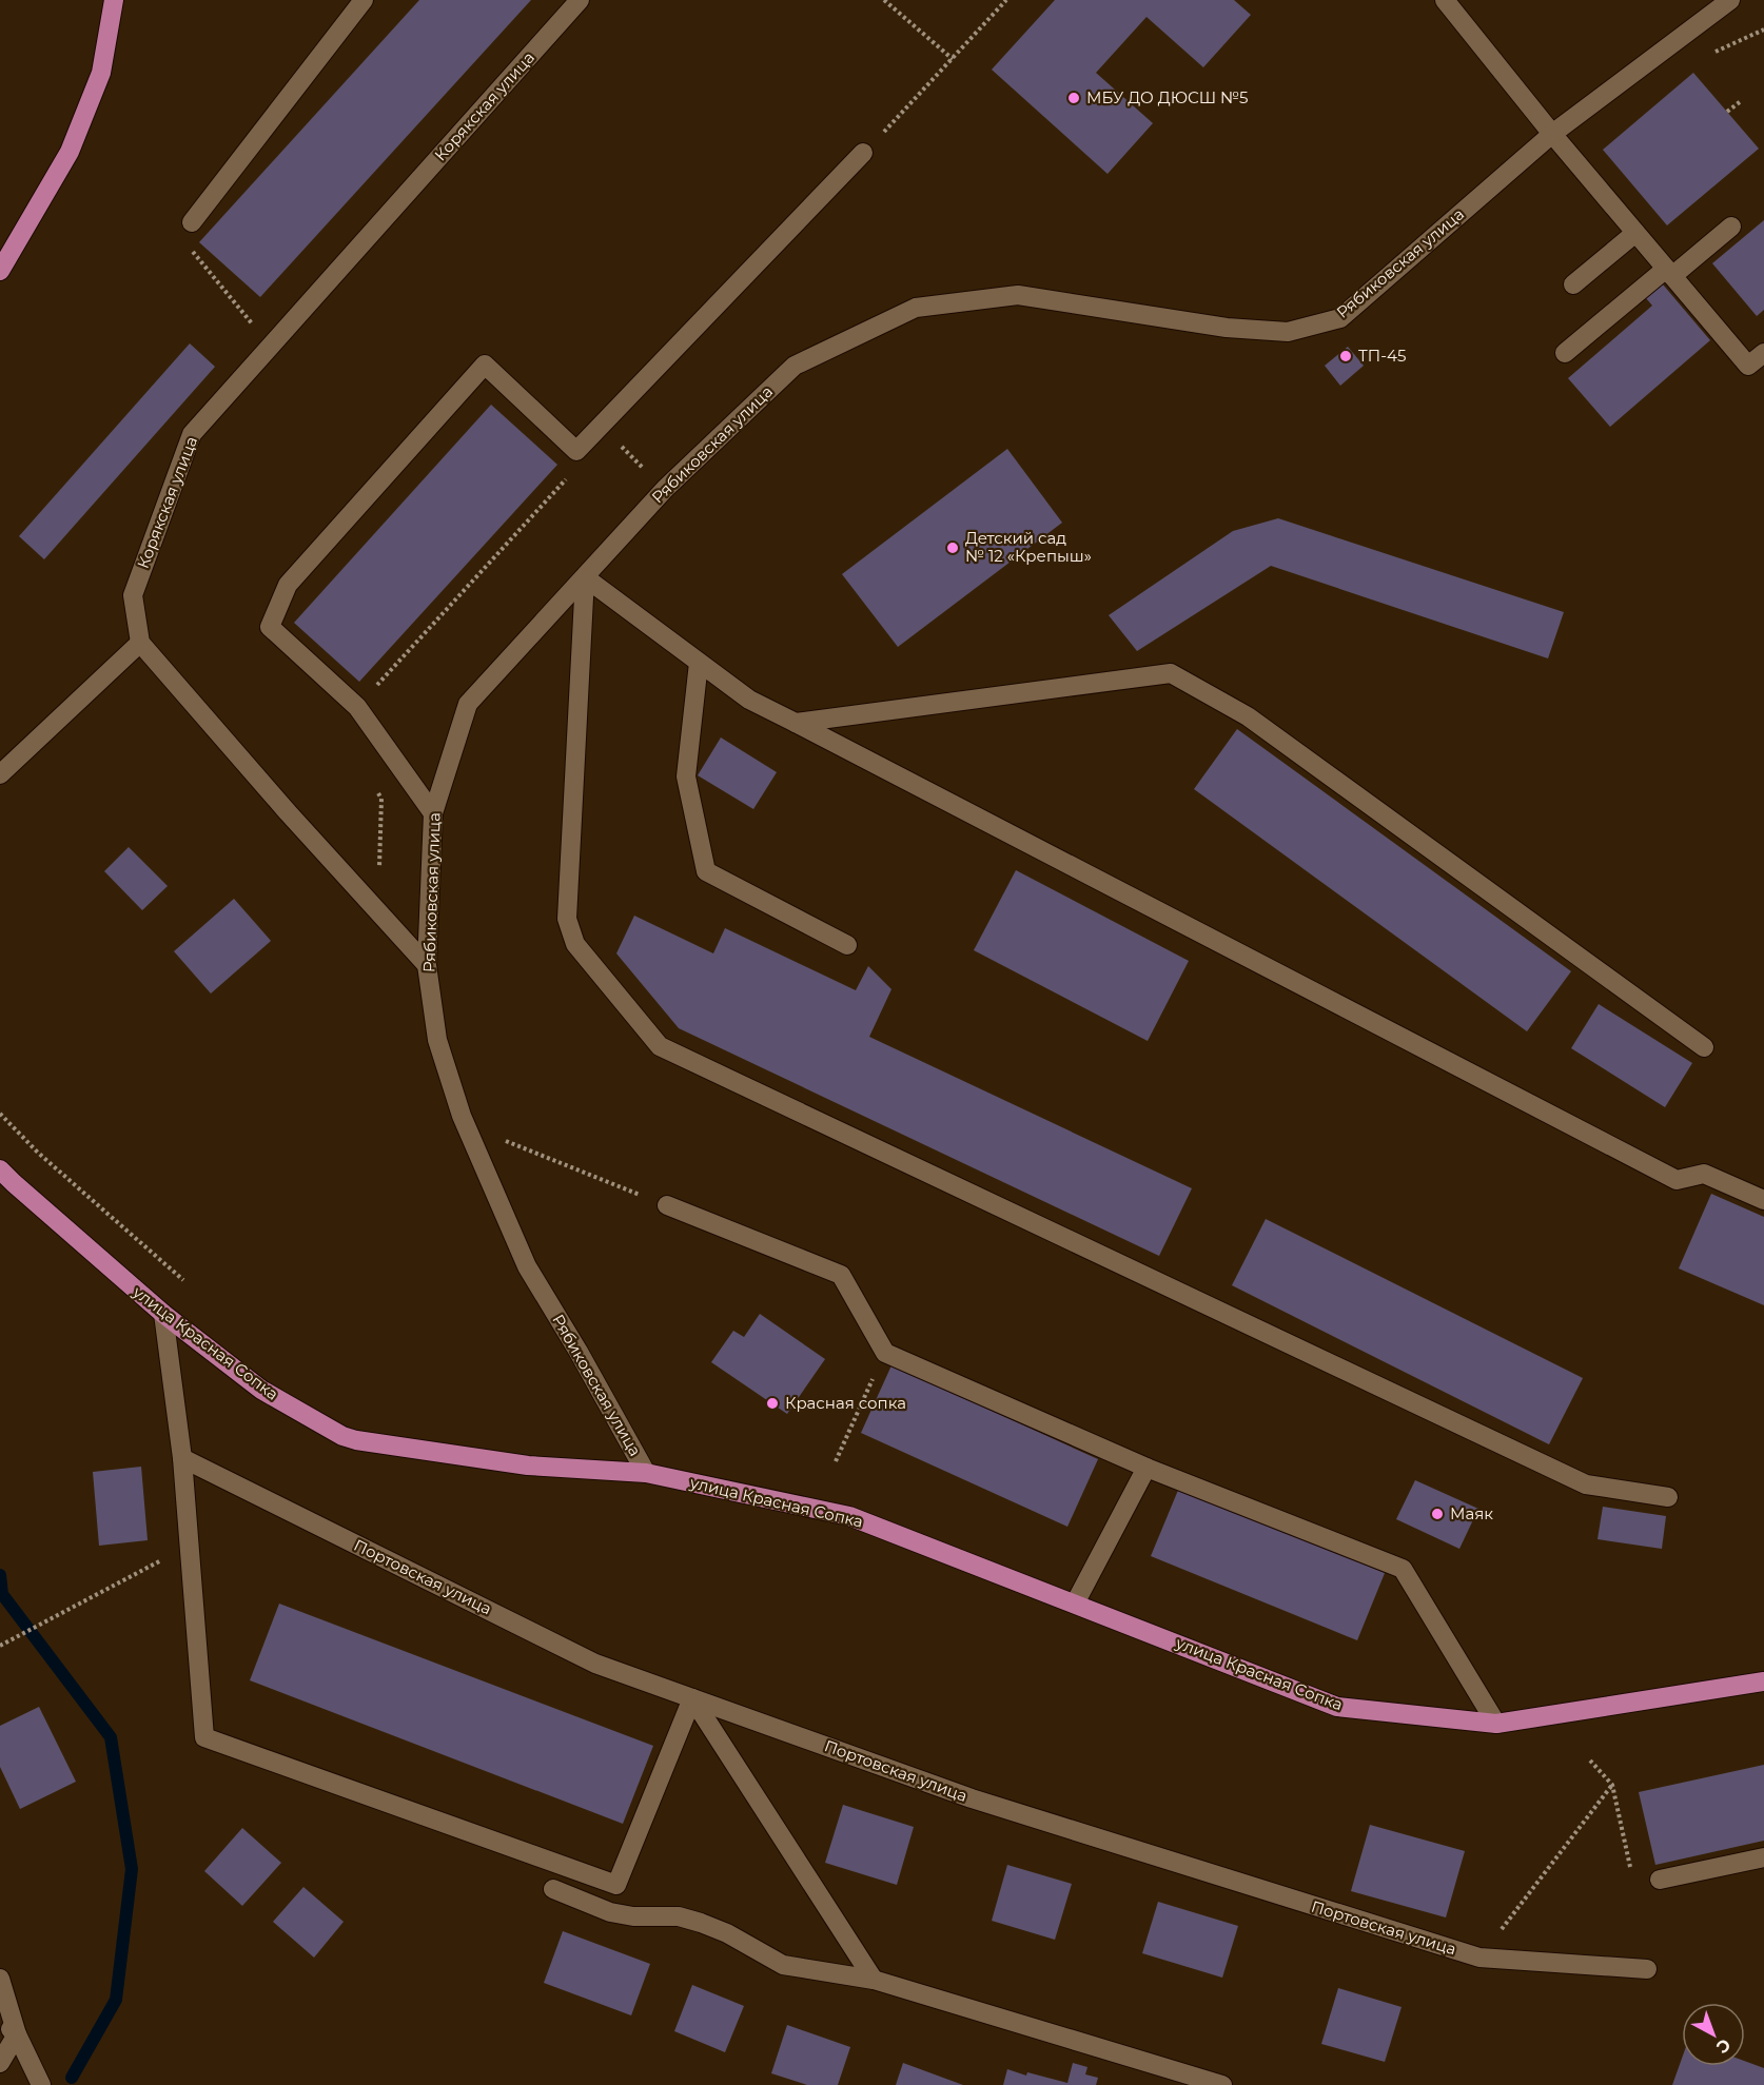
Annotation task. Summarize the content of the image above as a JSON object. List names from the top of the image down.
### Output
{
  "streets": {
    "main road": ["улица Красная Сопка"],
    "street": ["Корякская улица", "Рябиковская улица", "Портовская улица"]
  },
  "crossings": [
    ["Рябиковская улица", "улица Красная Сопка"]
  ],
  "places": [
    "МБУ ДО ДЮСШ №5",
    "ТП-45",
    "Детский сад № 12 «Крепыш»",
    "Красная сопка",
    "Маяк"
  ],
  "north": "bottom right"
}
